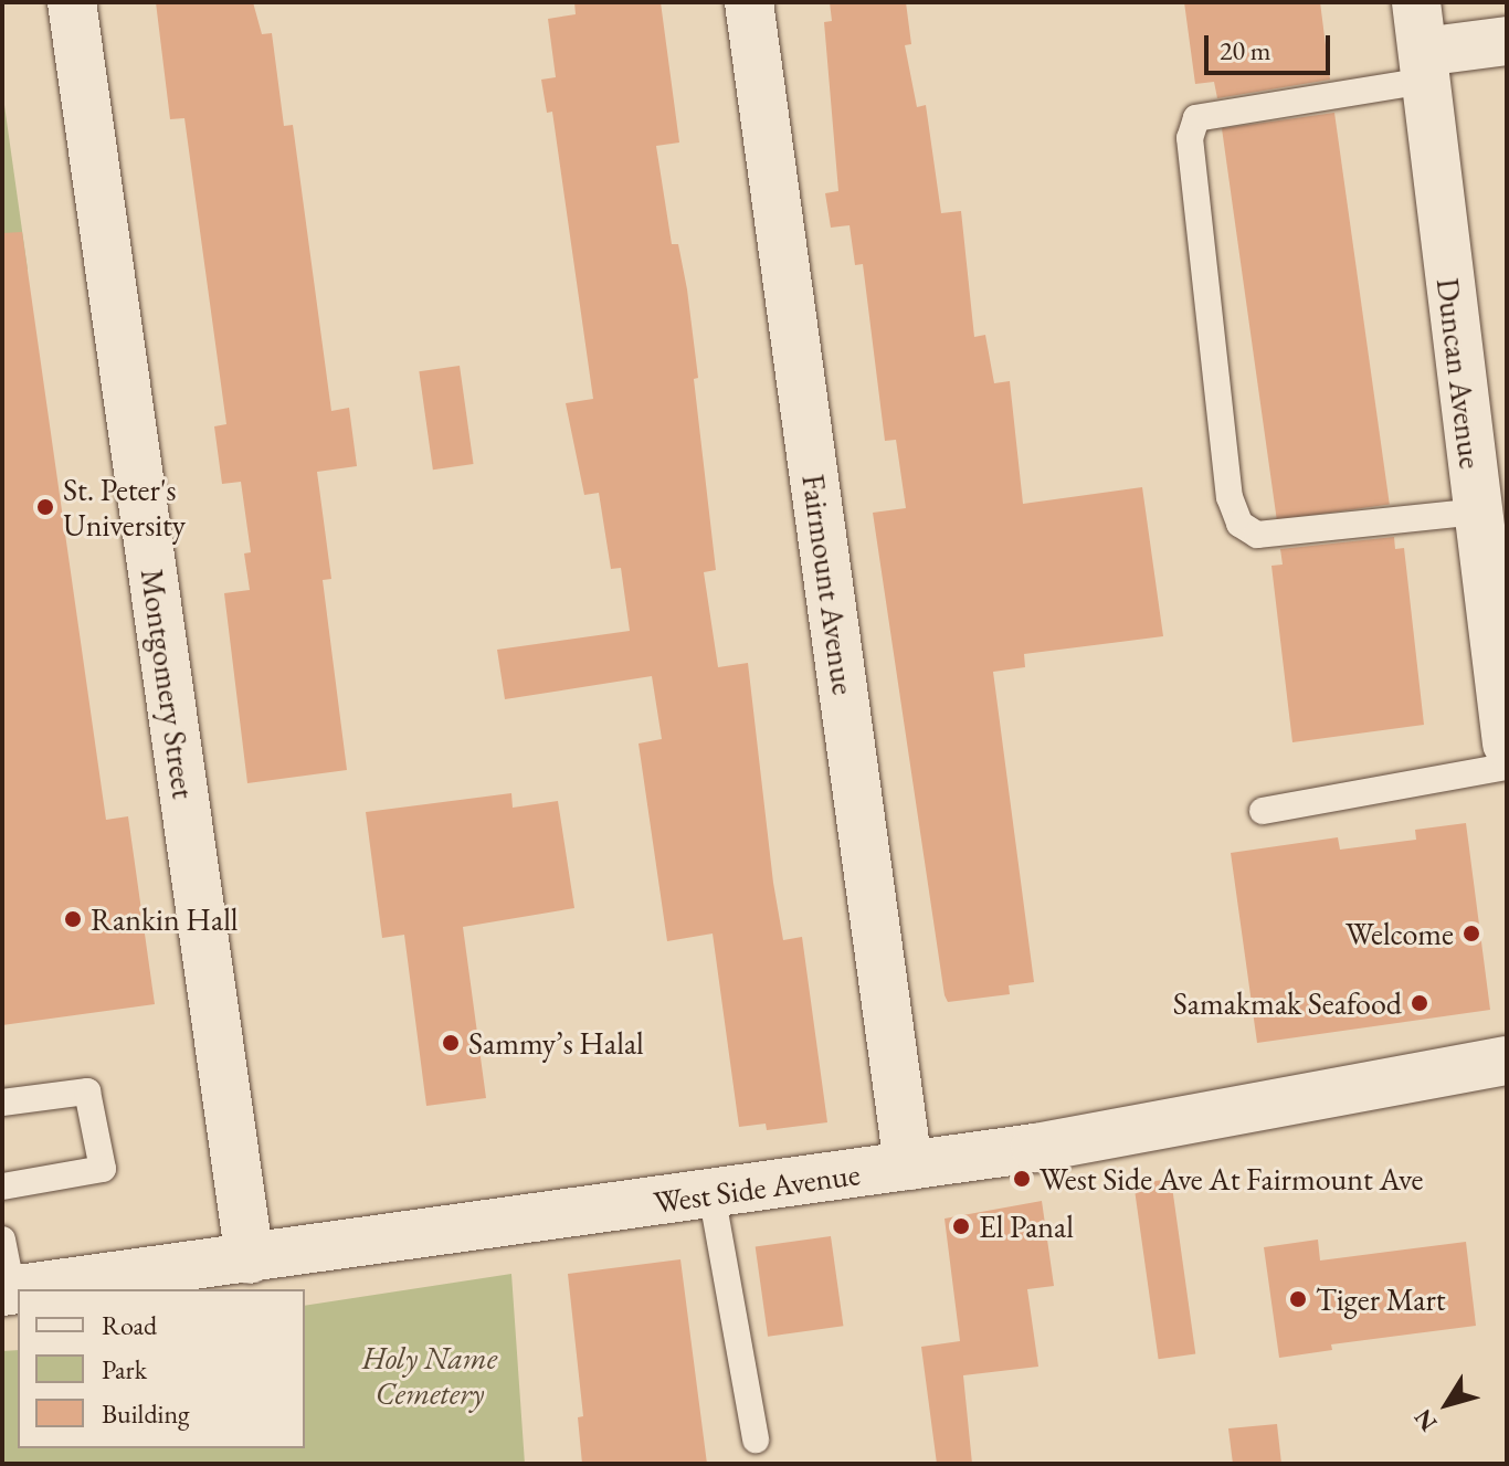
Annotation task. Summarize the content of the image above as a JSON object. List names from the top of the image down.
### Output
{
  "streets": {
    "main road": [
      "Duncan Avenue",
      "Fairmount Avenue",
      "Montgomery Street",
      "West Side Avenue"
    ]
  },
  "crossings": [
    ["Fairmount Avenue", "West Side Avenue"],
    ["Montgomery Street", "West Side Avenue"]
  ],
  "parks": ["Holy Name Cemetery"],
  "places": [
    "St. Peter's University",
    "Rankin Hall",
    "Welcome",
    "Samakmak Seafood",
    "Sammy’s Halal",
    "West Side Ave At Fairmount Ave",
    "El Panal",
    "Tiger Mart"
  ],
  "legend": ["Road", "Park", "Building"],
  "scale_bar": "20 m",
  "north": "bottom left"
}
